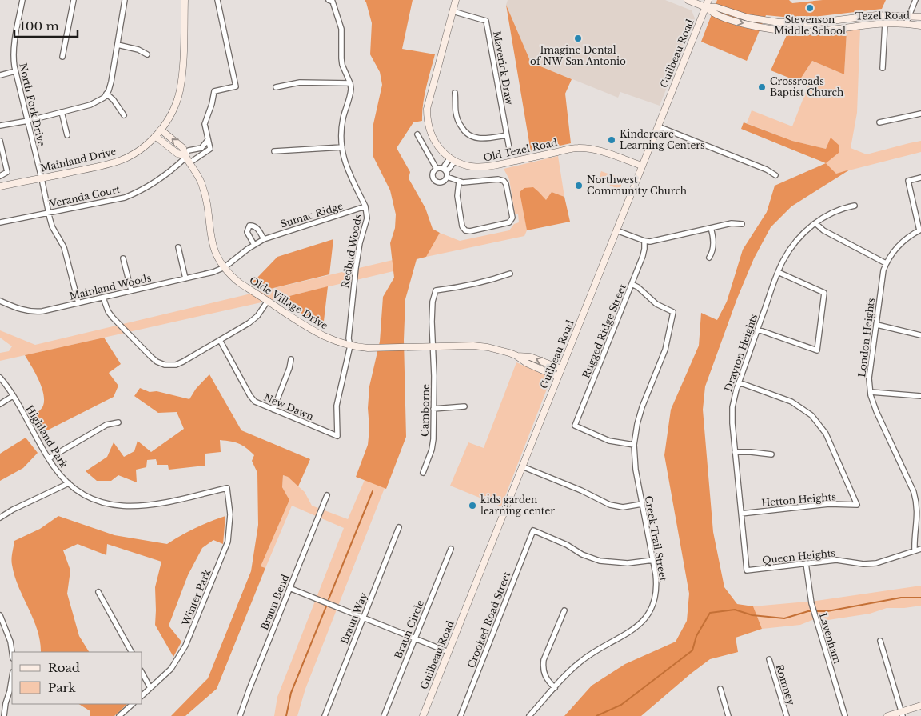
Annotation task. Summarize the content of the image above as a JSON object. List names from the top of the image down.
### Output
{
  "streets": {
    "main road": [
      "Tezel Road",
      "Guilbeau Road",
      "Old Tezel Road",
      "Mainland Drive",
      "Olde Village Drive"
    ],
    "street": [
      "Maverick Draw",
      "North Fork Drive",
      "Veranda Court",
      "Sumac Ridge",
      "Redbud Woods",
      "Mainland Woods",
      "Rugged Ridge Street",
      "London Heights",
      "Drayton Heights",
      "New Dawn",
      "Camborne",
      "Highland Park",
      "Hetton Heights",
      "Creek Trail Street",
      "Queen Heights",
      "Winter Park",
      "Braun Bend",
      "Braun Way",
      "Crooked Road Street",
      "Braun Circle",
      "Lavenham",
      "Romney"
    ]
  },
  "crossings": [
    ["Tezel Road", "Guilbeau Road"],
    ["Guilbeau Road", "Old Tezel Road"],
    ["Guilbeau Road", "Olde Village Drive"],
    ["Maverick Draw", "Old Tezel Road"],
    ["North Fork Drive", "Mainland Drive"],
    ["North Fork Drive", "Veranda Court"],
    ["North Fork Drive", "Mainland Woods"],
    ["Mainland Drive", "Olde Village Drive"],
    ["Veranda Court", "Olde Village Drive"],
    ["Sumac Ridge", "Redbud Woods"],
    ["Sumac Ridge", "Mainland Woods"],
    ["Sumac Ridge", "Olde Village Drive"],
    ["Redbud Woods", "Olde Village Drive"],
    ["Redbud Woods", "New Dawn"],
    ["Mainland Woods", "Olde Village Drive"],
    ["Olde Village Drive", "Camborne"],
    ["Rugged Ridge Street", "Creek Trail Street"],
    ["London Heights", "Queen Heights"],
    ["Drayton Heights", "Hetton Heights"],
    ["Drayton Heights", "Queen Heights"],
    ["Highland Park", "Winter Park"],
    ["Creek Trail Street", "Crooked Road Street"],
    ["Queen Heights", "Lavenham"]
  ],
  "places": [
    "Stevenson Middle School",
    "Imagine Dental of NW San Antonio",
    "Crossroads Baptist Church",
    "Kindercare Learning Centers",
    "Northwest Community Church",
    "kids garden learning center"
  ],
  "legend": ["Road", "Park"],
  "scale_bar": "100 m"
}
